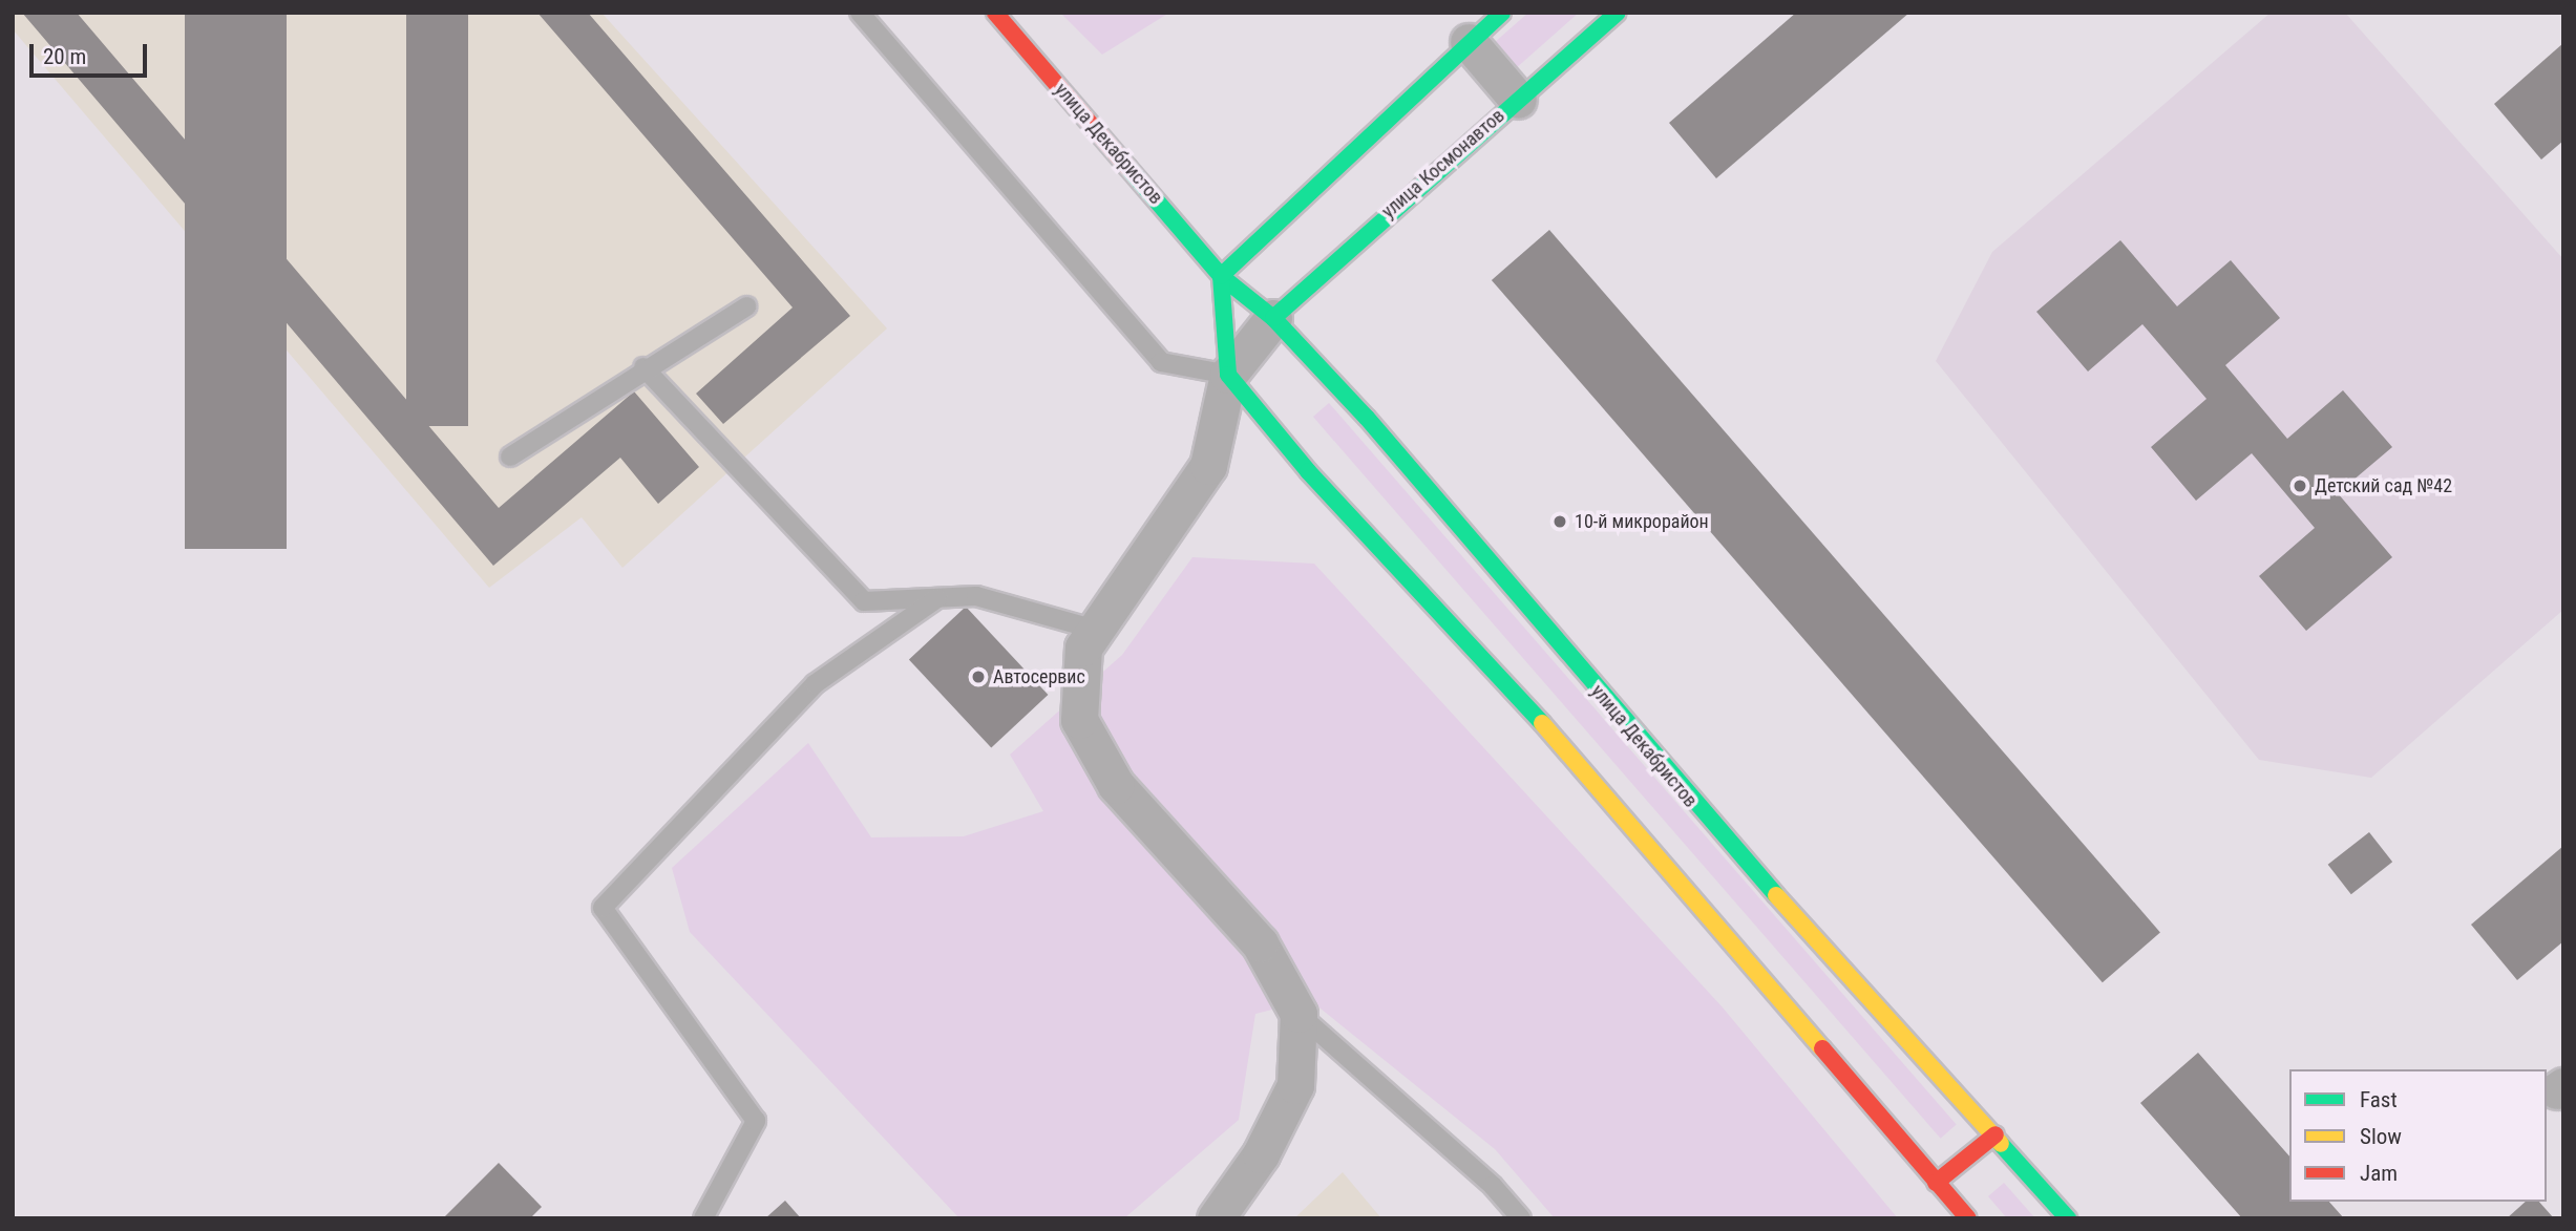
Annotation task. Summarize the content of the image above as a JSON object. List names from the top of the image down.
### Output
{
  "streets": {
    "street": ["улица Декабристов", "улица Космонавтов"]
  },
  "crossings": [
    ["улица Декабристов", "улица Космонавтов"]
  ],
  "places": ["Детский сад №42", "10-й микрорайон", "Автосервис"],
  "legend": ["Fast", "Slow", "Jam"],
  "scale_bar": "20 m"
}
